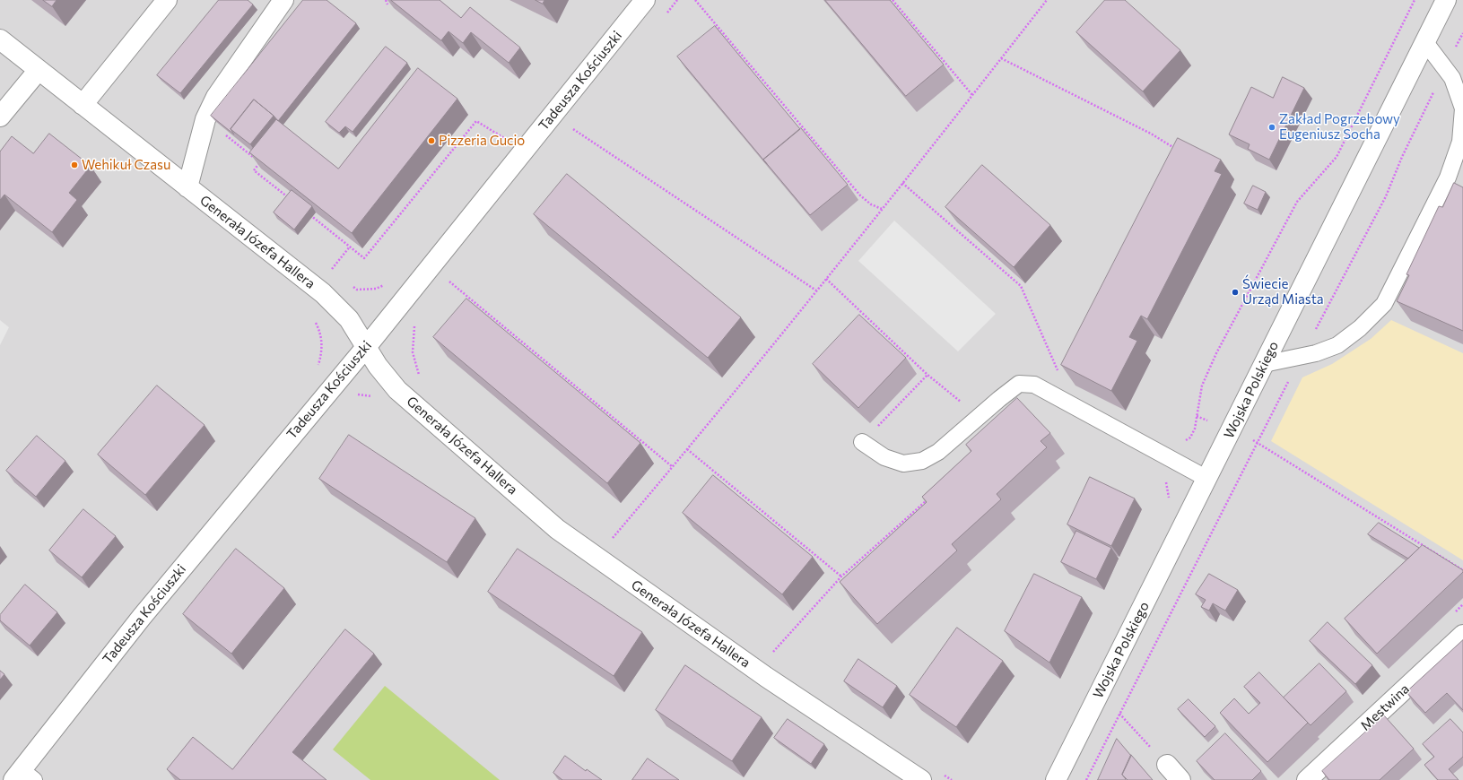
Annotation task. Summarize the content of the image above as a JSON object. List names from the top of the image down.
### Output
{
  "streets": {
    "street": [
      "Tadeusza Kościuszki",
      "Generała Józefa Hallera",
      "Wojska Polskiego",
      "Mestwina"
    ]
  },
  "crossings": [
    ["Tadeusza Kościuszki", "Generała Józefa Hallera"]
  ],
  "places": [
    "Zakład Pogrzebowy Eugeniusz Socha",
    "Pizzeria Gucio",
    "Wehikuł Czasu",
    "Świecie Urząd Miasta"
  ]
}
